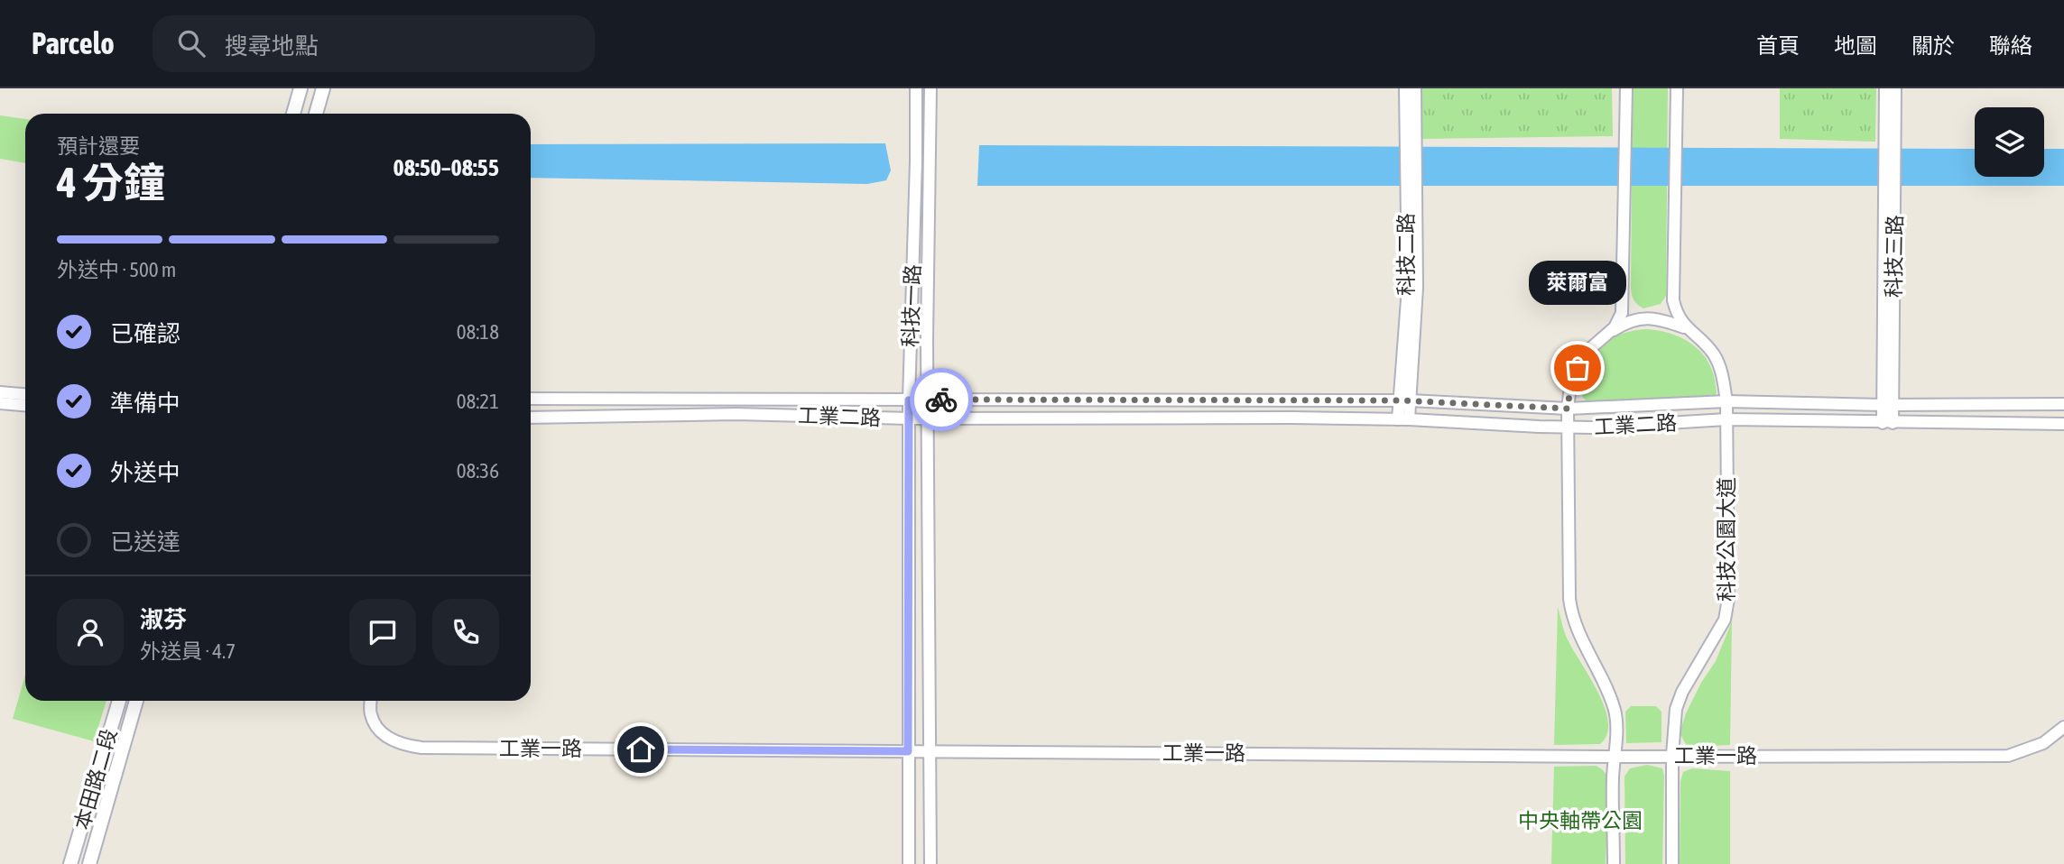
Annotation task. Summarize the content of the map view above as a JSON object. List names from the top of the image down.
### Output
{
  "streets": {
    "street": [
      "科技二路",
      "科技三路",
      "科技一路",
      "工業二路",
      "科技公園大道",
      "工業一路",
      "本田路二段"
    ]
  },
  "crossings": [
    ["科技二路", "工業二路"],
    ["科技三路", "工業二路"],
    ["科技一路", "工業二路"],
    ["科技一路", "工業一路"],
    ["工業二路", "科技公園大道"],
    ["科技公園大道", "工業一路"]
  ],
  "parks": ["中央軸帶公園"],
  "places": ["萊爾富"],
  "page": {
    "header": "Parcelo",
    "search": "搜尋地點",
    "nav": [
      "首頁",
      "地圖",
      "關於",
      "聯絡"
    ],
    "heading": ["4 分鐘", "預計還要", "08:50–08:55"],
    "panel": ["淑芬", "外送員 · 4.7"],
    "bar": "外送中 · 500 m",
    "bubble": "萊爾富",
    "list": [
      ["已確認", "08:18"],
      ["準備中", "08:21"],
      ["外送中", "08:36"],
      "已送達"
    ]
  }
}
